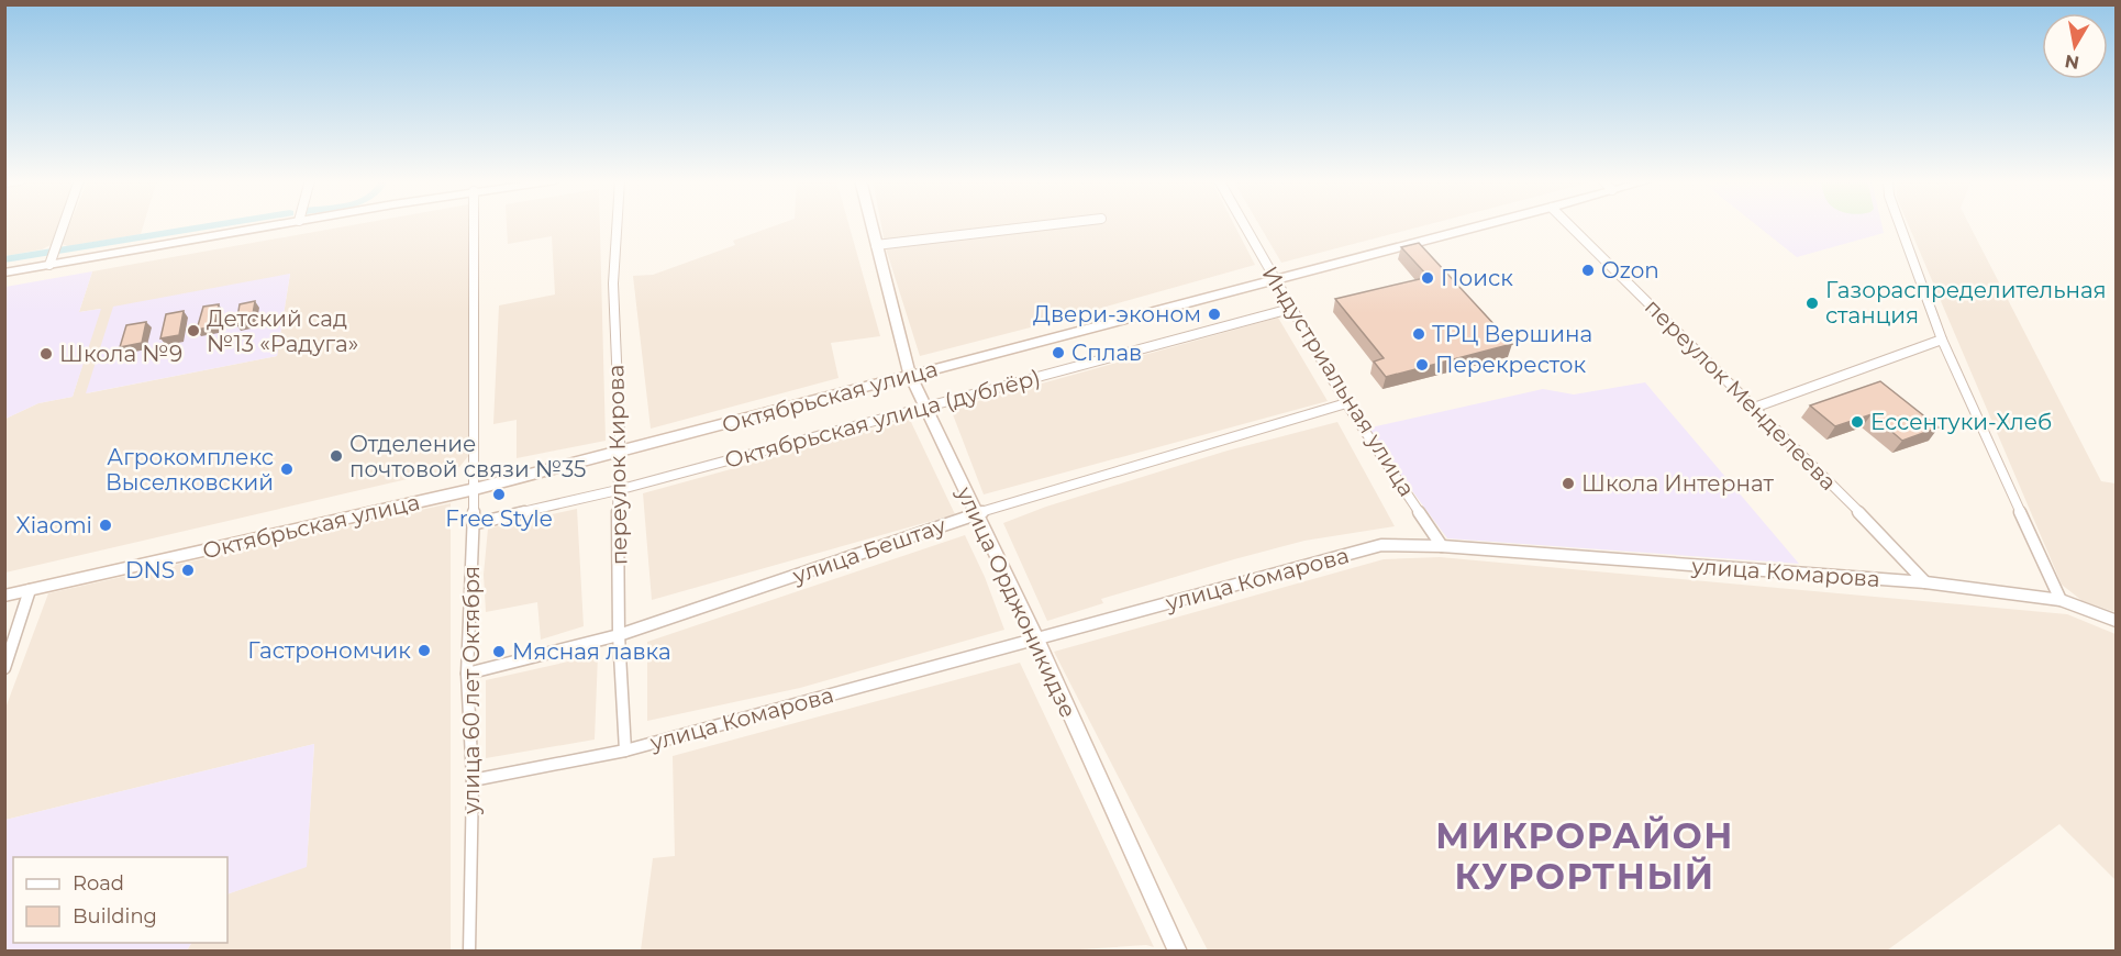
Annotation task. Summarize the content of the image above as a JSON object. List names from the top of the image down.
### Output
{
  "streets": {
    "main road": ["Октябрьская улица", "улица Орджоникидзе"],
    "street": [
      "Индустриальная улица",
      "переулок Менделеева",
      "Октябрьская улица (дублёр)",
      "переулок Кирова",
      "улица Бештау",
      "улица Комарова",
      "улица 60 лет Октября"
    ]
  },
  "crossings": [
    ["Индустриальная улица", "Октябрьская улица"],
    ["Индустриальная улица", "Октябрьская улица (дублёр)"],
    ["Индустриальная улица", "улица Бештау"],
    ["Индустриальная улица", "улица Комарова"],
    ["переулок Менделеева", "улица Комарова"],
    ["Октябрьская улица", "переулок Кирова"],
    ["Октябрьская улица", "улица Орджоникидзе"],
    ["Октябрьская улица", "улица 60 лет Октября"],
    ["Октябрьская улица (дублёр)", "переулок Кирова"],
    ["Октябрьская улица (дублёр)", "улица Орджоникидзе"],
    ["Октябрьская улица (дублёр)", "улица 60 лет Октября"],
    ["переулок Кирова", "улица Бештау"],
    ["переулок Кирова", "улица Комарова"],
    ["улица Бештау", "улица Орджоникидзе"],
    ["улица Бештау", "улица 60 лет Октября"],
    ["улица Комарова", "улица Орджоникидзе"],
    ["улица Комарова", "улица 60 лет Октября"]
  ],
  "districts": ["МИКРОРАЙОН КУРОРТНЫЙ"],
  "places": [
    "Ozon",
    "Поиск",
    "Газораспределительная станция",
    "Двери-эконом",
    "Детский сад №13 «Радуга»",
    "ТРЦ Вершина",
    "Сплав",
    "Школа №9",
    "Перекресток",
    "Ессентуки-Хлеб",
    "Отделение почтовой связи №35",
    "Агрокомплекс Выселковский",
    "Школа Интернат",
    "Free Style",
    "Xiaomi",
    "DNS",
    "Гастрономчик",
    "Мясная лавка"
  ],
  "legend": ["Road", "Building"],
  "north": "bottom"
}
